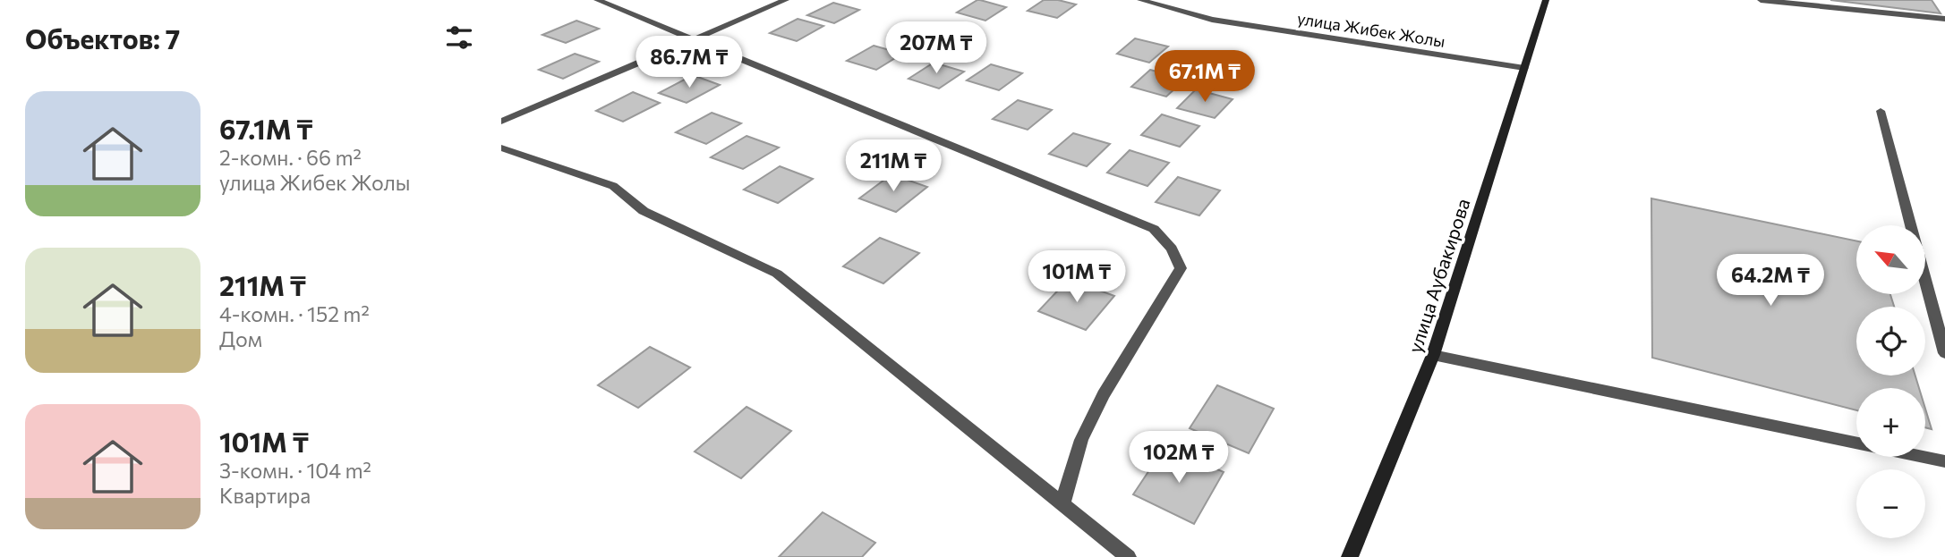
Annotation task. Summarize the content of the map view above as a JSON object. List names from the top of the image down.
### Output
{
  "streets": {
    "main road": ["улица Аубакирова"],
    "street": ["улица Жибек Жолы"]
  },
  "crossings": [
    ["улица Жибек Жолы", "улица Аубакирова"]
  ],
  "north": "top left",
  "page": {
    "heading": "Объектов: 7",
    "price": [
      "207M ₸",
      "86.7M ₸",
      "67.1M ₸",
      "211M ₸",
      "101M ₸",
      "64.2M ₸",
      "102M ₸"
    ],
    "list": [
      {
        "name": "67.1M ₸",
        "note": "2-комн. · 66 m² · улица Жибек Жолы"
      },
      {
        "name": "211M ₸",
        "note": "4-комн. · 152 m² · Дом"
      },
      {
        "name": "101M ₸",
        "note": "3-комн. · 104 m² · Квартира"
      }
    ],
    "map_buttons": ["+", "−"]
  }
}
